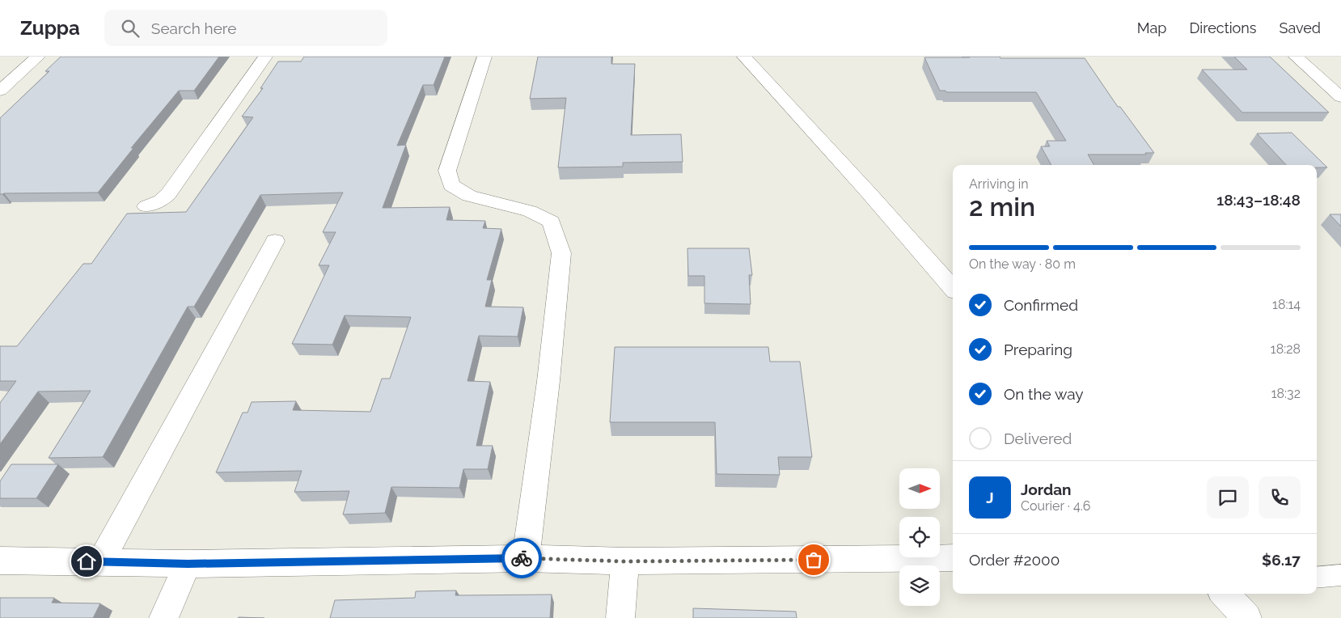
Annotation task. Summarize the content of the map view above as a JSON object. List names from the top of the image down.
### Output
{
  "north": "right",
  "page": {
    "header": "Zuppa",
    "search": "Search here",
    "nav": ["Map", "Directions", "Saved"],
    "heading": ["2 min", "Arriving in", "18:43–18:48"],
    "panel": [
      "Jordan",
      "Courier · 4.6",
      "Order #2000",
      "$6.17"
    ],
    "bar": "On the way · 80 m",
    "list": [
      ["Confirmed", "18:14"],
      ["Preparing", "18:28"],
      ["On the way", "18:32"],
      "Delivered"
    ],
    "round": "J"
  }
}
